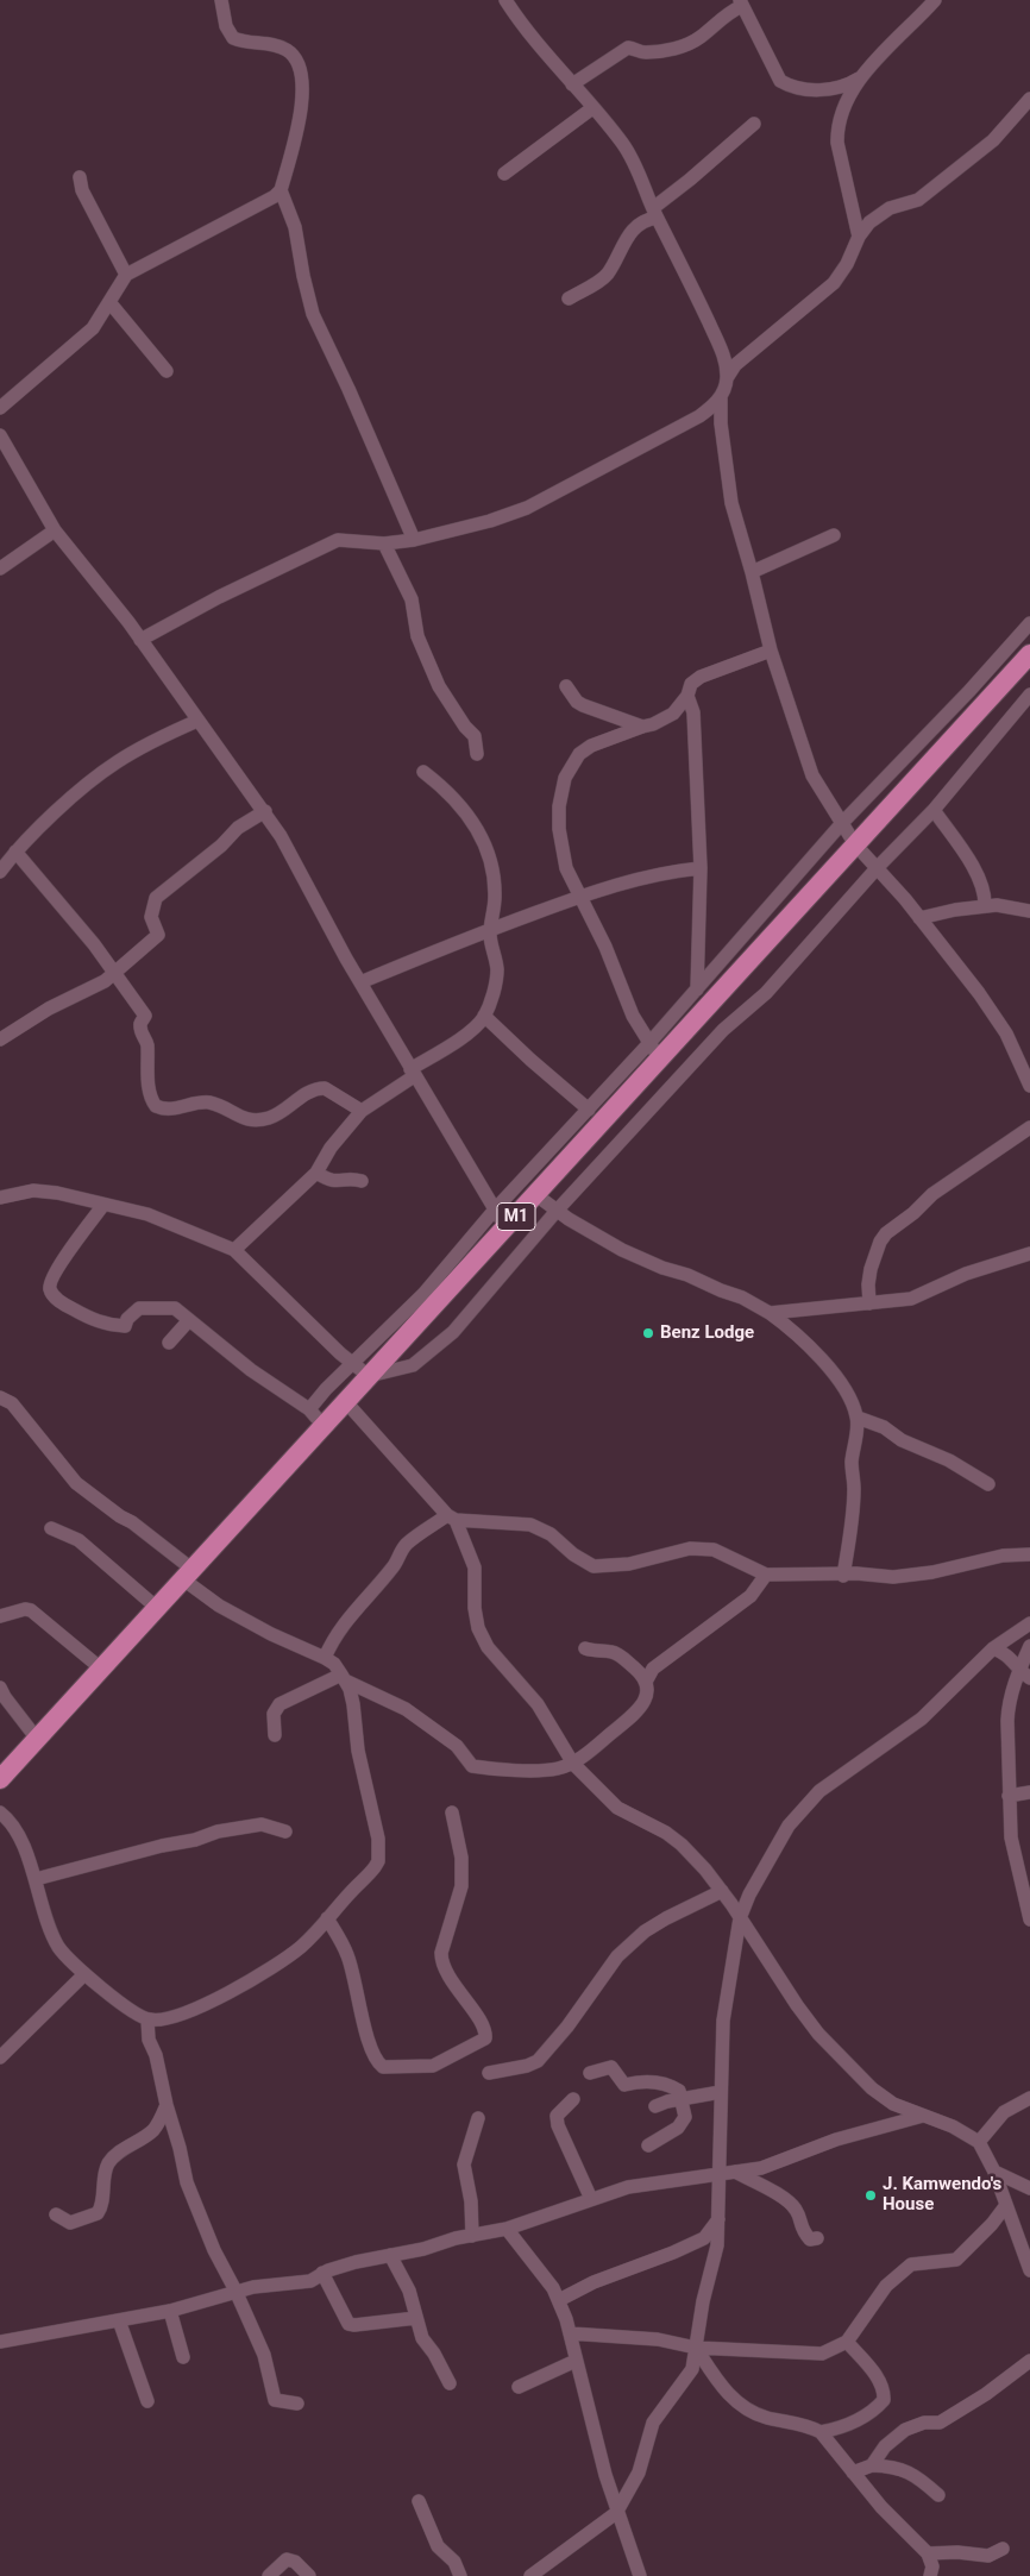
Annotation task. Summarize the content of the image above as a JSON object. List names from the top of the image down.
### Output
{
  "streets": {
    "highway": ["M1"]
  },
  "places": ["Benz Lodge", "J. Kamwendo's House"]
}
